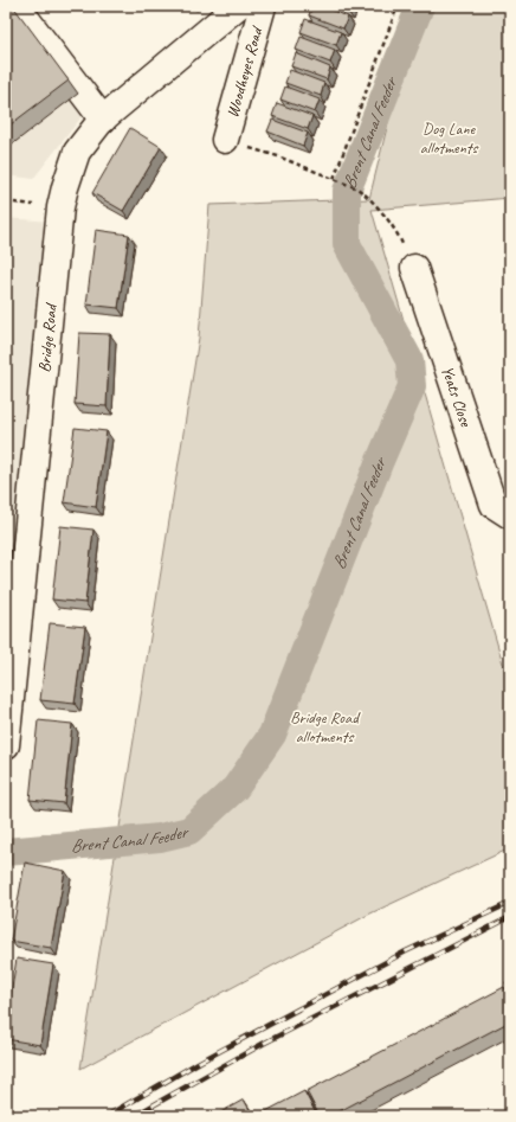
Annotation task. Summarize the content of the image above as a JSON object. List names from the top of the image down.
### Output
{
  "streets": {
    "street": ["Woodheyes Road", "Bridge Road", "Yeats Close"]
  },
  "water": ["Brent Canal Feeder"],
  "parks": ["Dog Lane allotments", "Bridge Road allotments"]
}
